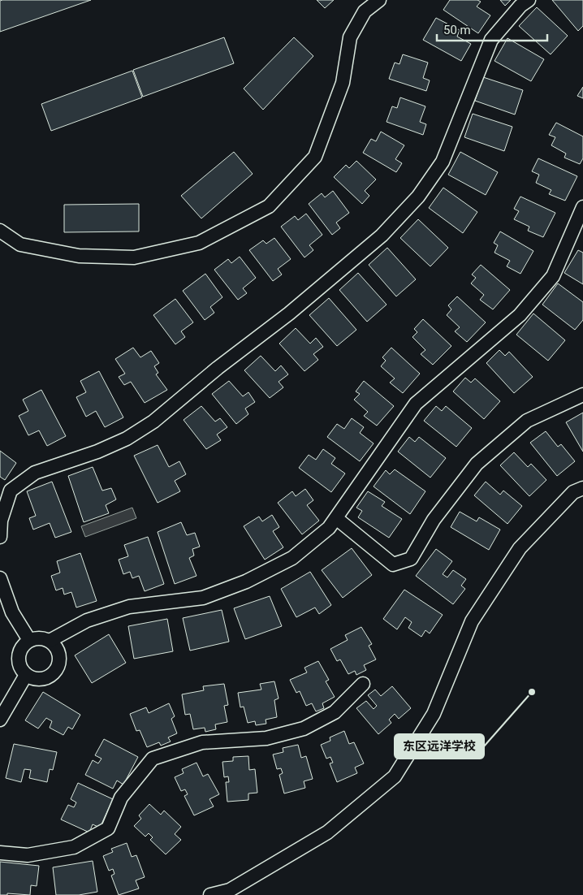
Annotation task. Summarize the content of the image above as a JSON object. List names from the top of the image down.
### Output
{
  "places": ["东区远洋学校"],
  "scale_bar": "50 m"
}
